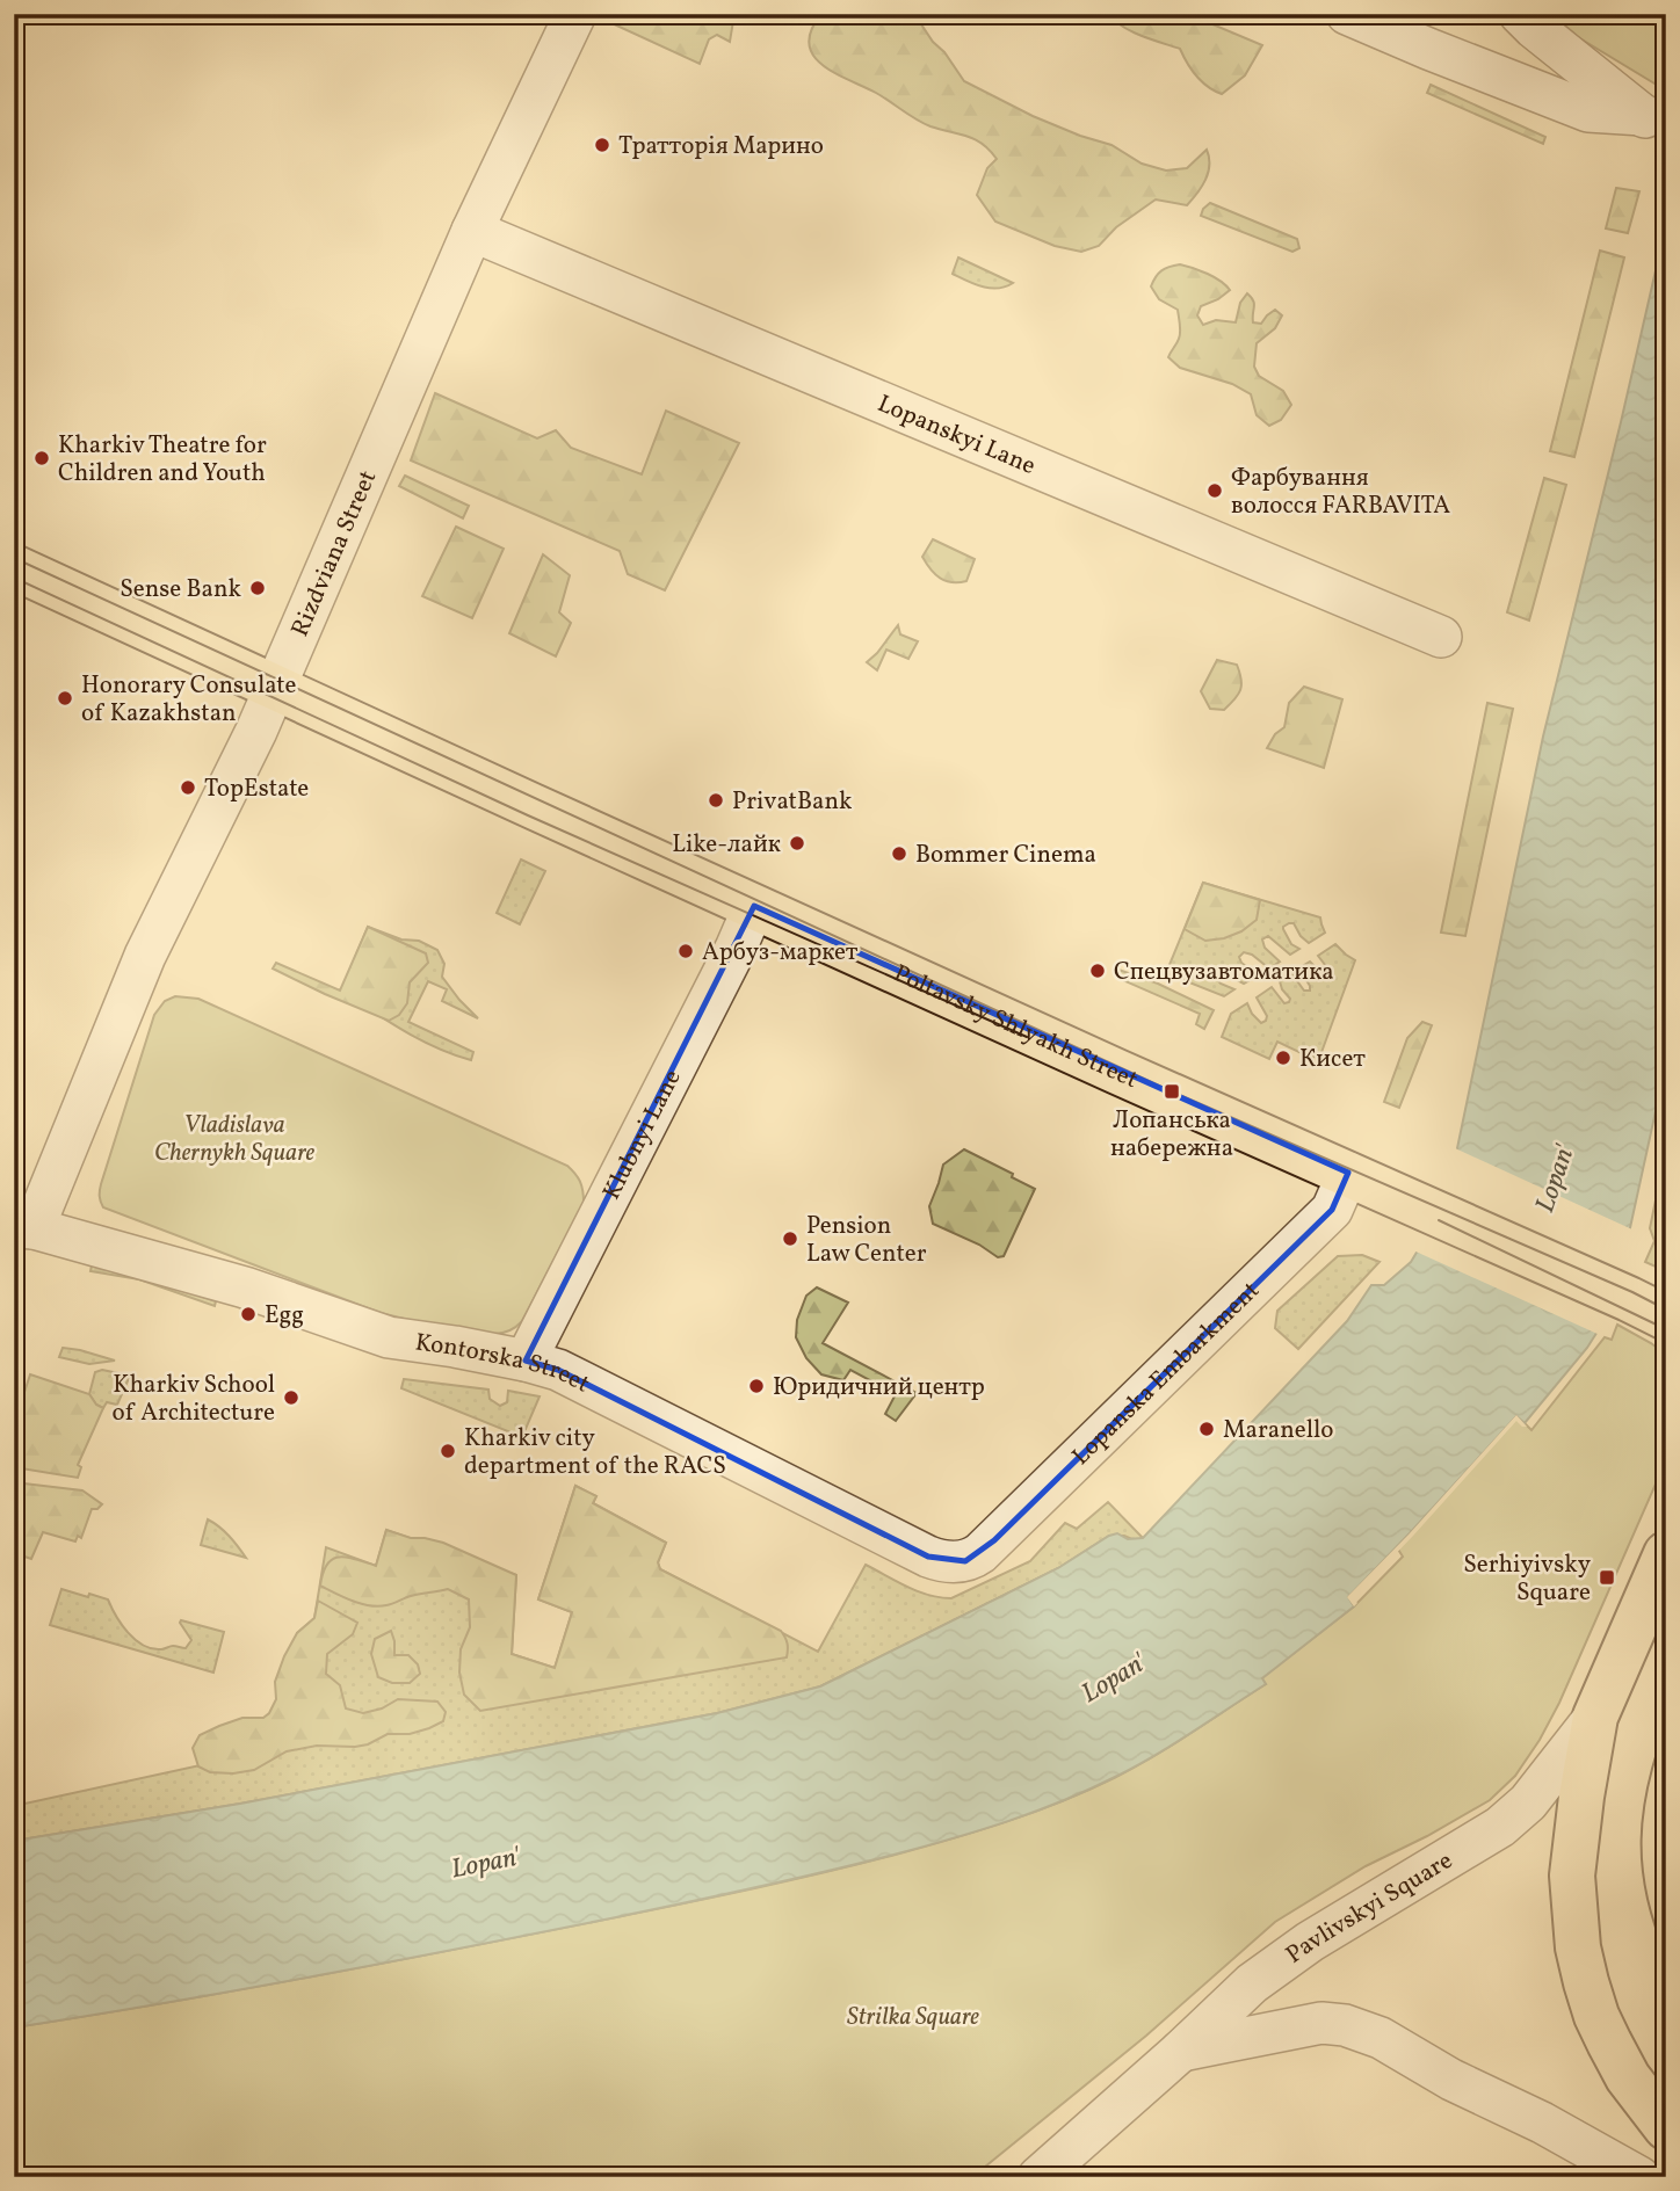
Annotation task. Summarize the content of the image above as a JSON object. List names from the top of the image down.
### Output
{
  "streets": {
    "main road": ["Poltavsky Shlyakh Street"],
    "street": [
      "Lopanskyi Lane",
      "Rizdviana Street",
      "Klubnyi Lane",
      "Kontorska Street",
      "Lopanska Embarkment",
      "Pavlivskyi Square"
    ]
  },
  "crossings": [
    ["Lopanskyi Lane", "Rizdviana Street"],
    ["Rizdviana Street", "Poltavsky Shlyakh Street"],
    ["Rizdviana Street", "Kontorska Street"],
    ["Poltavsky Shlyakh Street", "Klubnyi Lane"],
    ["Poltavsky Shlyakh Street", "Lopanska Embarkment"],
    ["Klubnyi Lane", "Kontorska Street"],
    ["Kontorska Street", "Lopanska Embarkment"]
  ],
  "water": ["Lopan'"],
  "parks": ["Vladislava Chernykh Square", "Strilka Square"],
  "places": {
    "other": [
      "Тратторія Марино",
      "Kharkiv Theatre for Children and Youth",
      "Фарбування волосся FARBAVITA",
      "Sense Bank",
      "Honorary Consulate of Kazakhstan",
      "TopEstate",
      "PrivatBank",
      "Like-лайк",
      "Bommer Cinema",
      "Арбуз-маркет",
      "Спецвузавтоматика",
      "Кисет",
      "Pension Law Center",
      "Egg",
      "Юридичний центр",
      "Kharkiv School of Architecture",
      "Maranello",
      "Kharkiv city department of the RACS"
    ],
    "transit": ["Лопанська набережна", "Serhiyivsky Square"]
  }
}
